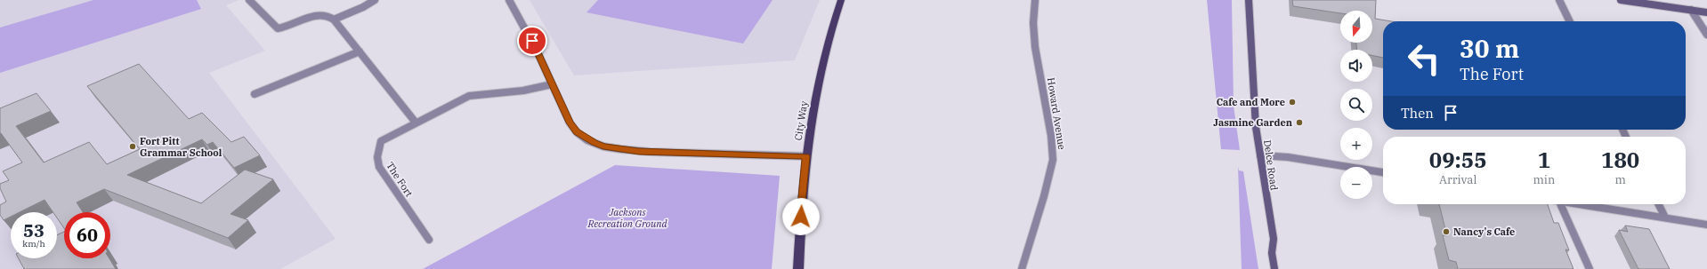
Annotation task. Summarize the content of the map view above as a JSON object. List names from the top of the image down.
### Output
{
  "streets": {
    "main road": ["City Way"],
    "street": ["Howard Avenue", "Delce Road", "The Fort"]
  },
  "parks": ["Jacksons Recreation Ground"],
  "places": [
    "Cafe and More",
    "Jasmine Garden",
    "Fort Pitt Grammar School",
    "Nancy's Cafe"
  ],
  "north": "bottom",
  "page": {
    "map_buttons": ["+", "−"],
    "turn": ["30 m", "The Fort"],
    "then": "Then",
    "eta": [
      "09:55",
      "Arrival",
      "1",
      "min",
      "180",
      "m"
    ],
    "speed": "53 km/h",
    "limit": "60"
  }
}
